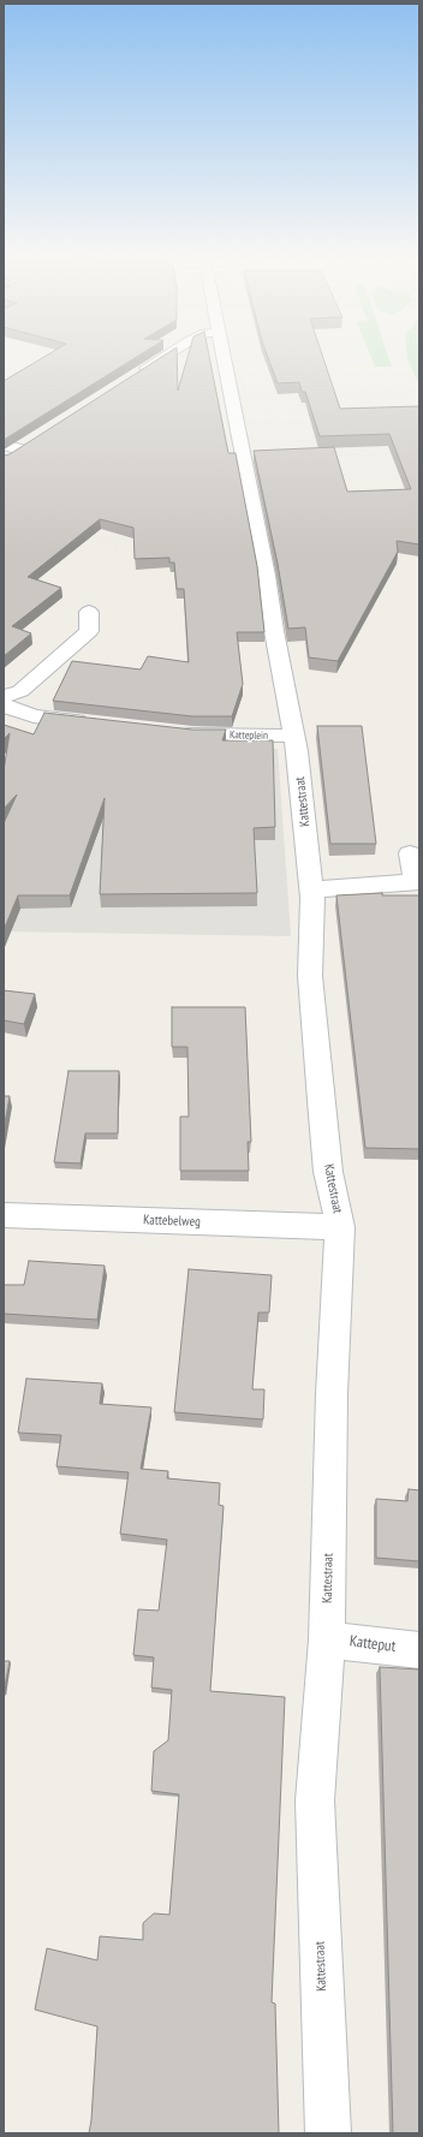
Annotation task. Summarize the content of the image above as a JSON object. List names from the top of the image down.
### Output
{
  "streets": {
    "street": [
      "Katteplein",
      "Kattestraat",
      "Kattebelweg",
      "Katteput"
    ]
  },
  "crossings": [
    ["Katteplein", "Kattestraat"],
    ["Kattestraat", "Kattebelweg"],
    ["Kattestraat", "Katteput"]
  ]
}
